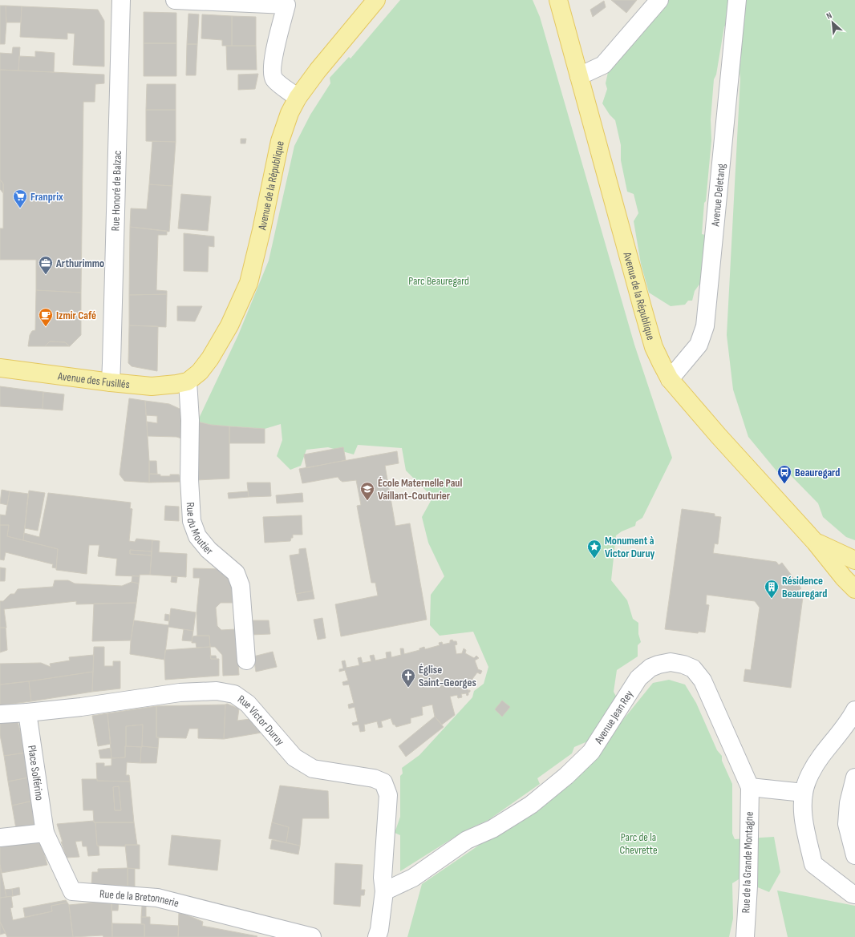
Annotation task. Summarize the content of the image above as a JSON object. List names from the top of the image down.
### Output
{
  "streets": {
    "main road": ["Avenue de la République", "Avenue des Fusillés"],
    "street": [
      "Rue Honoré de Balzac",
      "Avenue Deletang",
      "Rue du Moutier",
      "Avenue Jean Rey",
      "Rue Victor Duruy",
      "Place Solférino",
      "Rue de la Grande Montagne",
      "Rue de la Bretonnerie"
    ]
  },
  "crossings": [
    ["Avenue de la République", "Avenue Deletang"],
    ["Avenue de la République", "Avenue des Fusillés"],
    ["Avenue de la République", "Rue du Moutier"],
    ["Rue Honoré de Balzac", "Avenue des Fusillés"],
    ["Avenue des Fusillés", "Rue du Moutier"],
    ["Avenue Jean Rey", "Rue Victor Duruy"],
    ["Avenue Jean Rey", "Rue de la Grande Montagne"],
    ["Rue Victor Duruy", "Place Solférino"],
    ["Place Solférino", "Rue de la Bretonnerie"]
  ],
  "parks": ["Parc Beauregard", "Parc de la Chevrette"],
  "places": {
    "supermarket": ["Franprix"],
    "office": ["Arthurimmo"],
    "cafe": ["Izmir Café"],
    "bus stop": ["Beauregard"],
    "school or university": ["École Maternelle Paul Vaillant-Couturier"],
    "place": ["Monument à Victor Duruy"],
    "building": ["Résidence Beauregard"],
    "church": ["Église Saint-Georges"]
  },
  "north": "top left"
}
